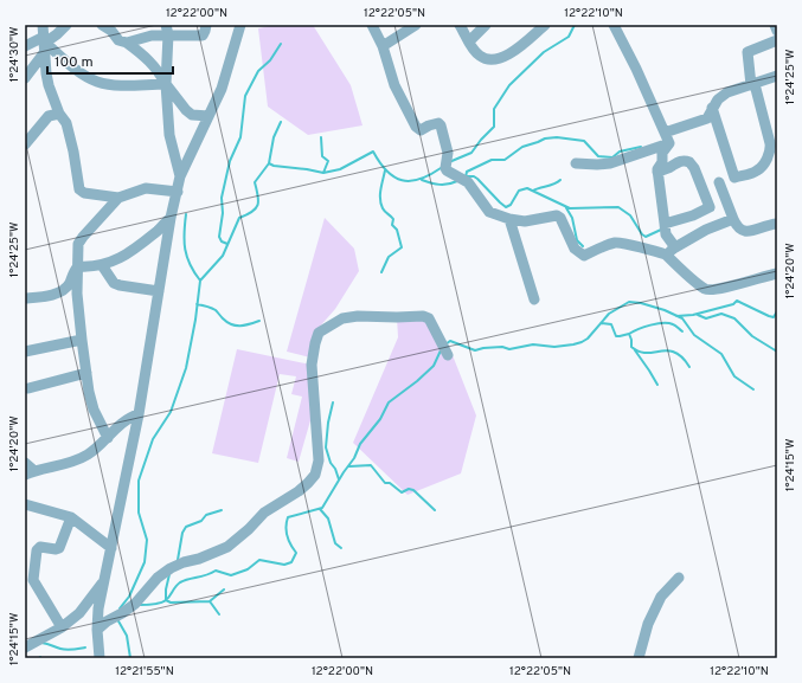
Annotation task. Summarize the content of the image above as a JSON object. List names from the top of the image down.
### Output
{
  "scale_bar": "100 m",
  "coordinates": [
    "12°22'00\"N",
    "12°22'05\"N",
    "12°22'10\"N",
    "1°24'30\"W",
    "1°24'25\"W",
    "1°24'20\"W",
    "1°24'15\"W",
    "12°21'55\"N"
  ]
}
